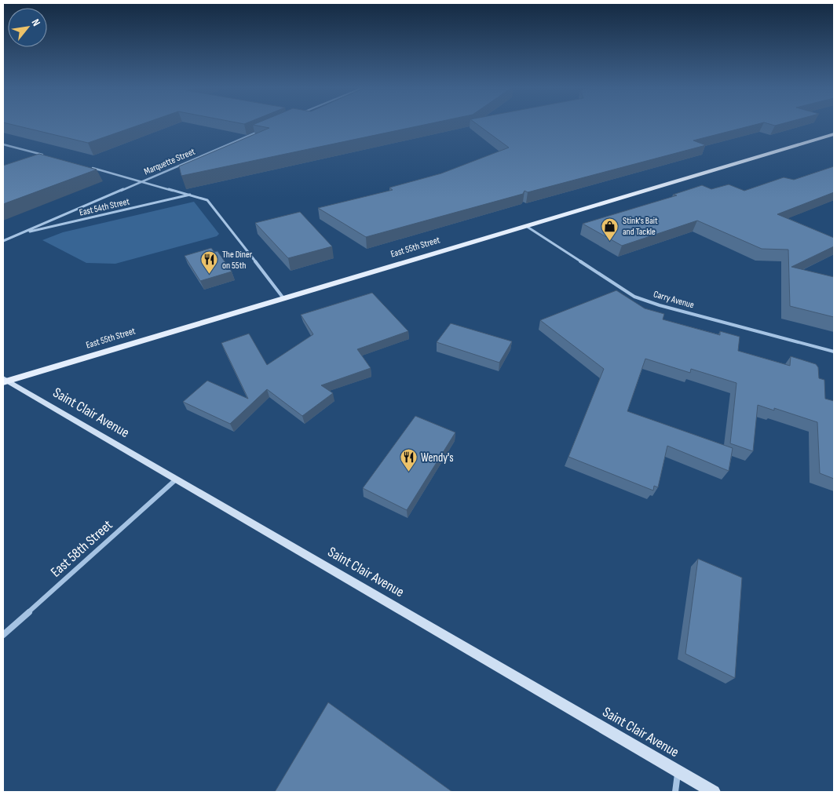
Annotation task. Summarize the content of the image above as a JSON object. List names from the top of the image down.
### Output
{
  "streets": {
    "main road": ["East 55th Street", "Saint Clair Avenue"],
    "street": [
      "Marquette Street",
      "East 54th Street",
      "Carry Avenue",
      "East 58th Street"
    ]
  },
  "crossings": [
    ["Marquette Street", "East 54th Street"],
    ["East 55th Street", "Carry Avenue"],
    ["East 55th Street", "Saint Clair Avenue"],
    ["Saint Clair Avenue", "East 58th Street"]
  ],
  "places": {
    "shop": ["Stink's Bait and Tackle"],
    "restaurant": ["The Diner on 55th", "Wendy's"]
  },
  "north": "top right"
}
